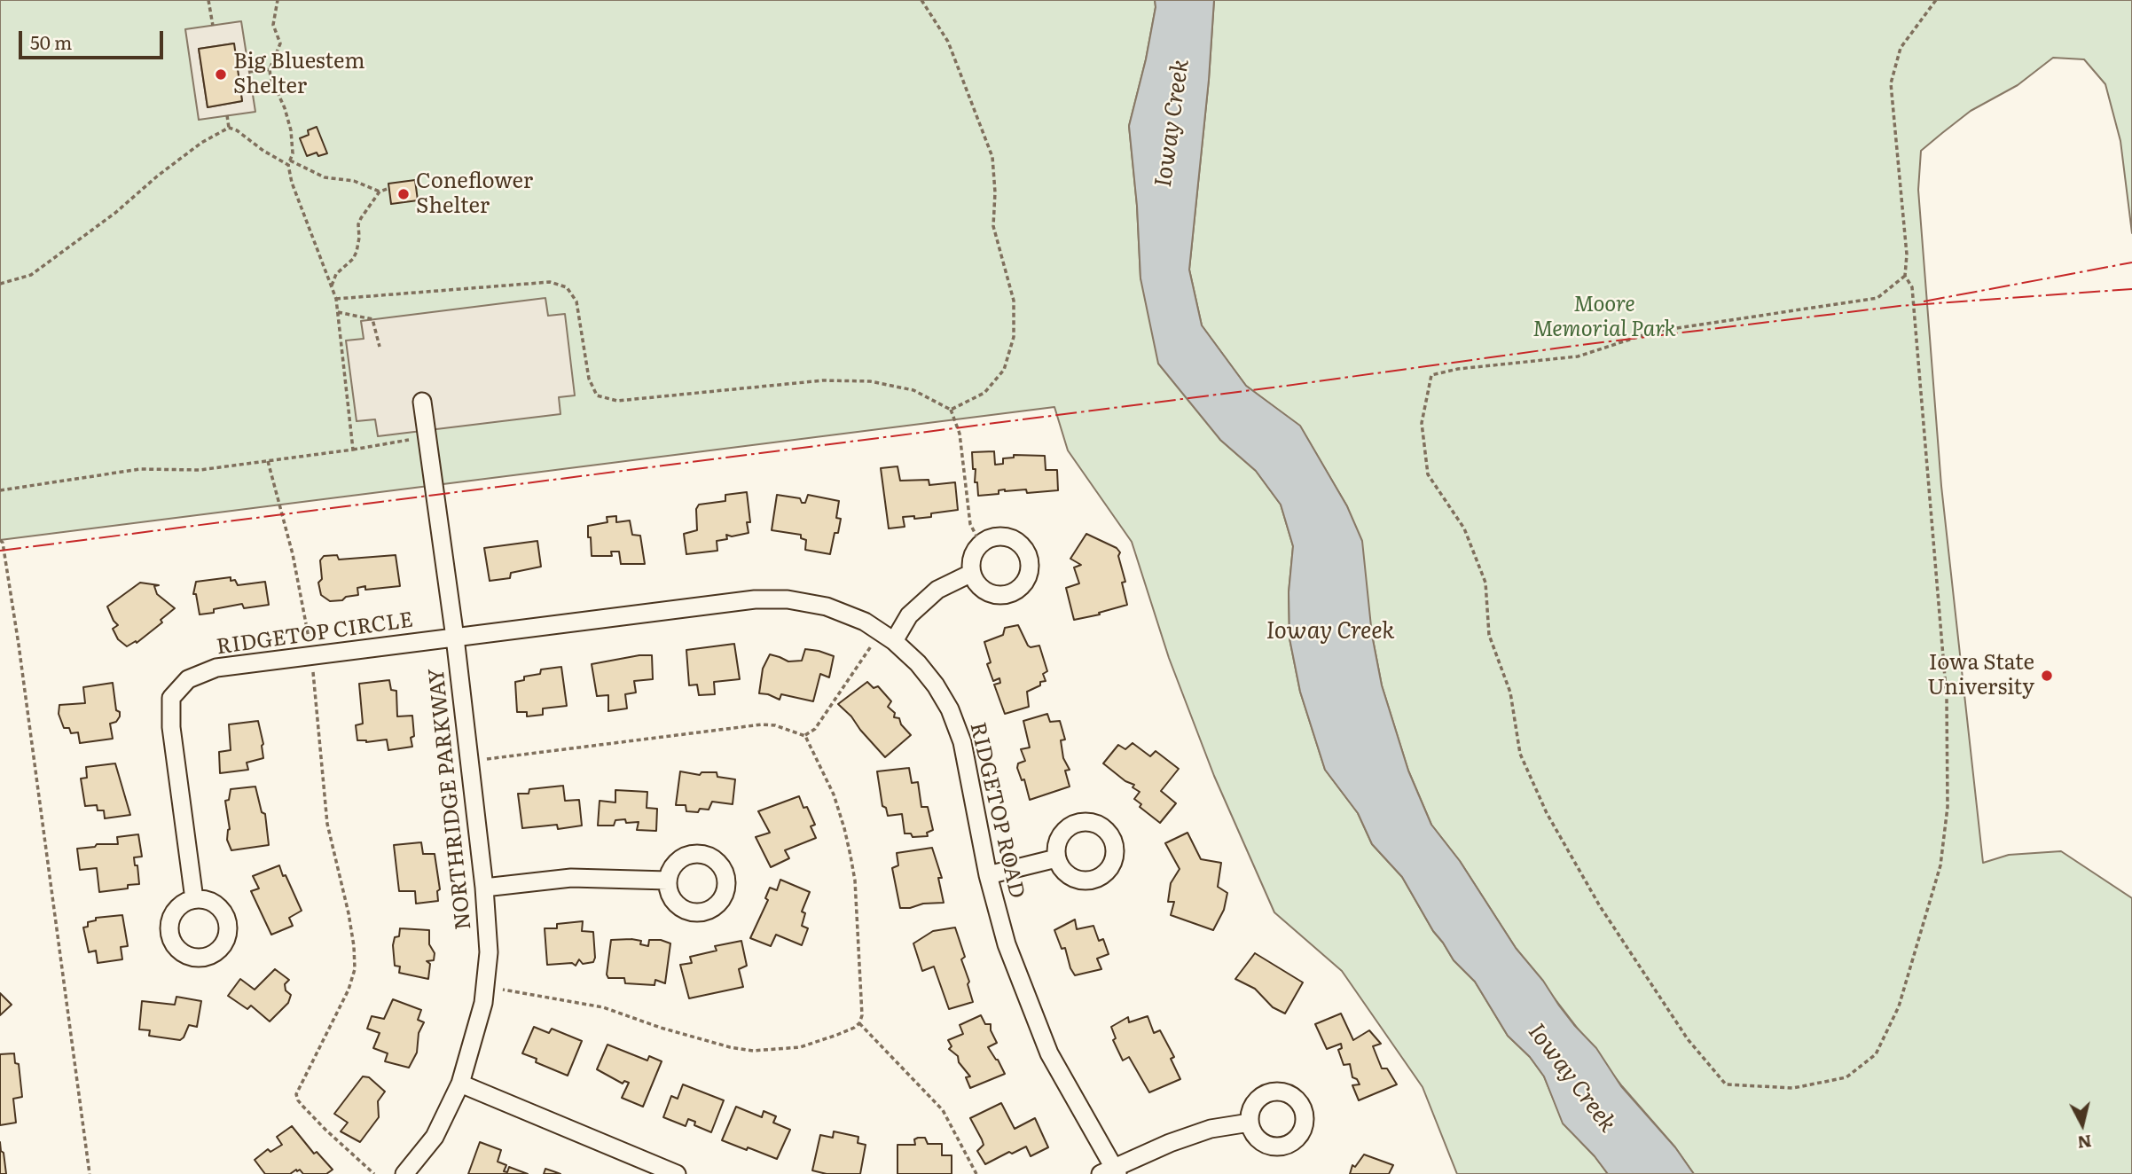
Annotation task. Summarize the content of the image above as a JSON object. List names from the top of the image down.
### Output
{
  "streets": {
    "street": ["RIDGETOP CIRCLE", "NORTHRIDGE PARKWAY", "RIDGETOP ROAD"]
  },
  "crossings": [
    ["RIDGETOP CIRCLE", "NORTHRIDGE PARKWAY"],
    ["RIDGETOP CIRCLE", "RIDGETOP ROAD"],
    ["NORTHRIDGE PARKWAY", "RIDGETOP ROAD"]
  ],
  "water": ["Ioway Creek"],
  "parks": ["Moore Memorial Park"],
  "places": ["Big Bluestem Shelter", "Coneflower Shelter", "Iowa State University"],
  "scale_bar": "50 m",
  "north": "bottom"
}
